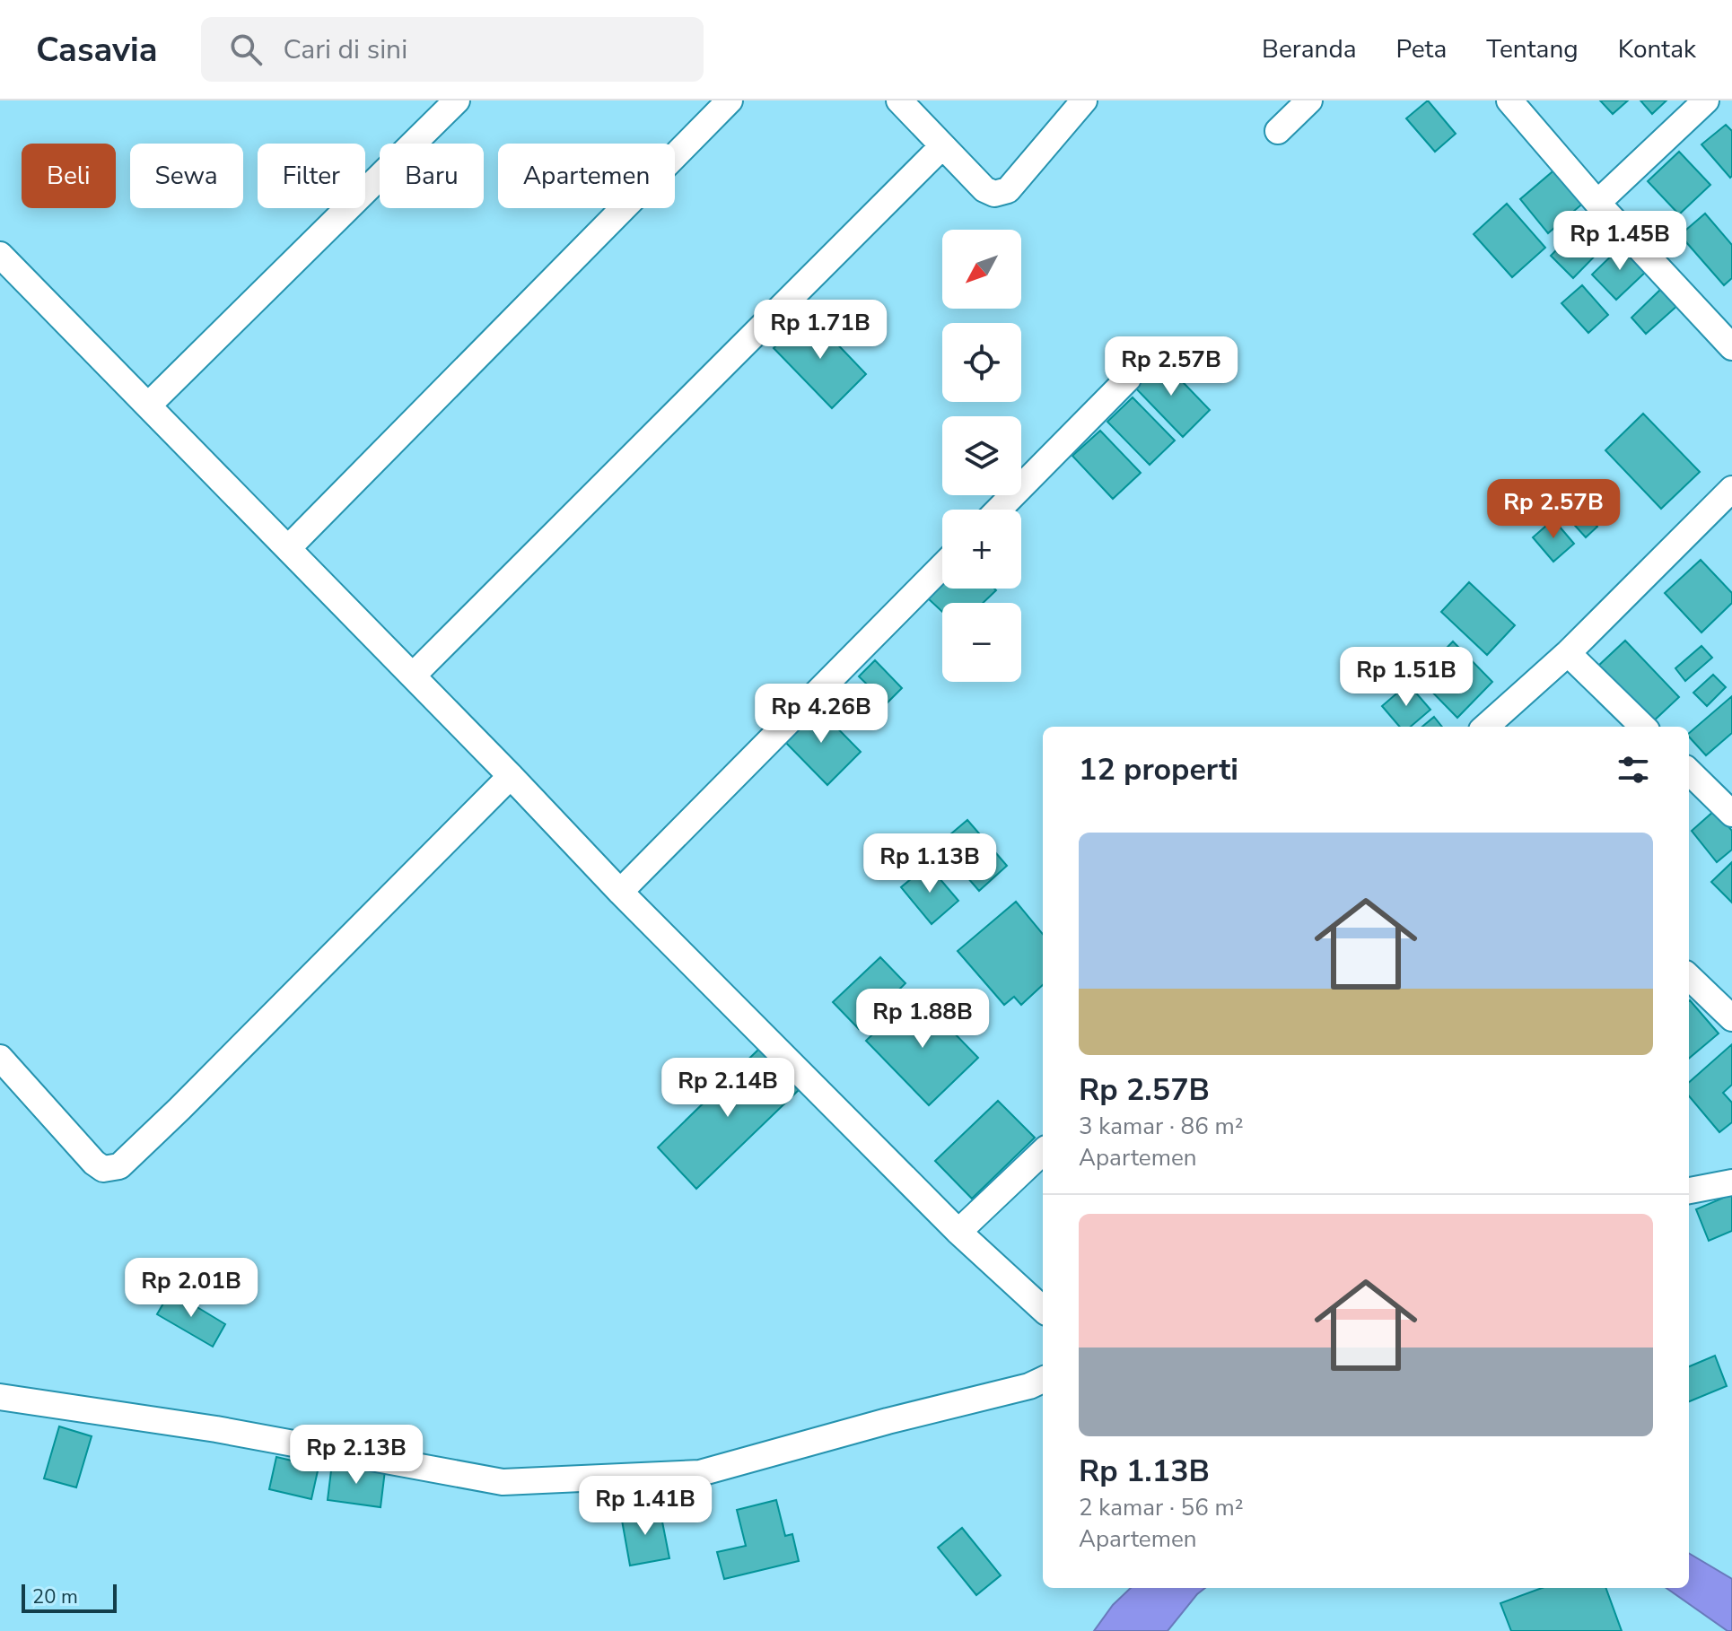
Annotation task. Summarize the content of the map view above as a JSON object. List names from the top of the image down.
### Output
{
  "scale_bar": "20 m",
  "north": "bottom left",
  "page": {
    "header": "Casavia",
    "search": "Cari di sini",
    "nav": [
      "Beranda",
      "Peta",
      "Tentang",
      "Kontak"
    ],
    "chip": [
      "Beli",
      "Sewa",
      "Filter",
      "Baru",
      "Apartemen"
    ],
    "price": [
      "Rp 1.45B",
      "Rp 1.71B",
      "Rp 2.57B",
      "Rp 2.57B",
      "Rp 1.51B",
      "Rp 4.26B",
      "Rp 1.13B",
      "Rp 1.88B",
      "Rp 2.14B",
      "Rp 2.01B",
      "Rp 2.13B",
      "Rp 1.41B"
    ],
    "map_buttons": ["+", "−"],
    "heading": "12 properti",
    "list": [
      {
        "name": "Rp 2.57B",
        "note": "3 kamar · 86 m² · Apartemen"
      },
      {
        "name": "Rp 1.13B",
        "note": "2 kamar · 56 m² · Apartemen"
      }
    ],
    "scale": "20 m"
  }
}
